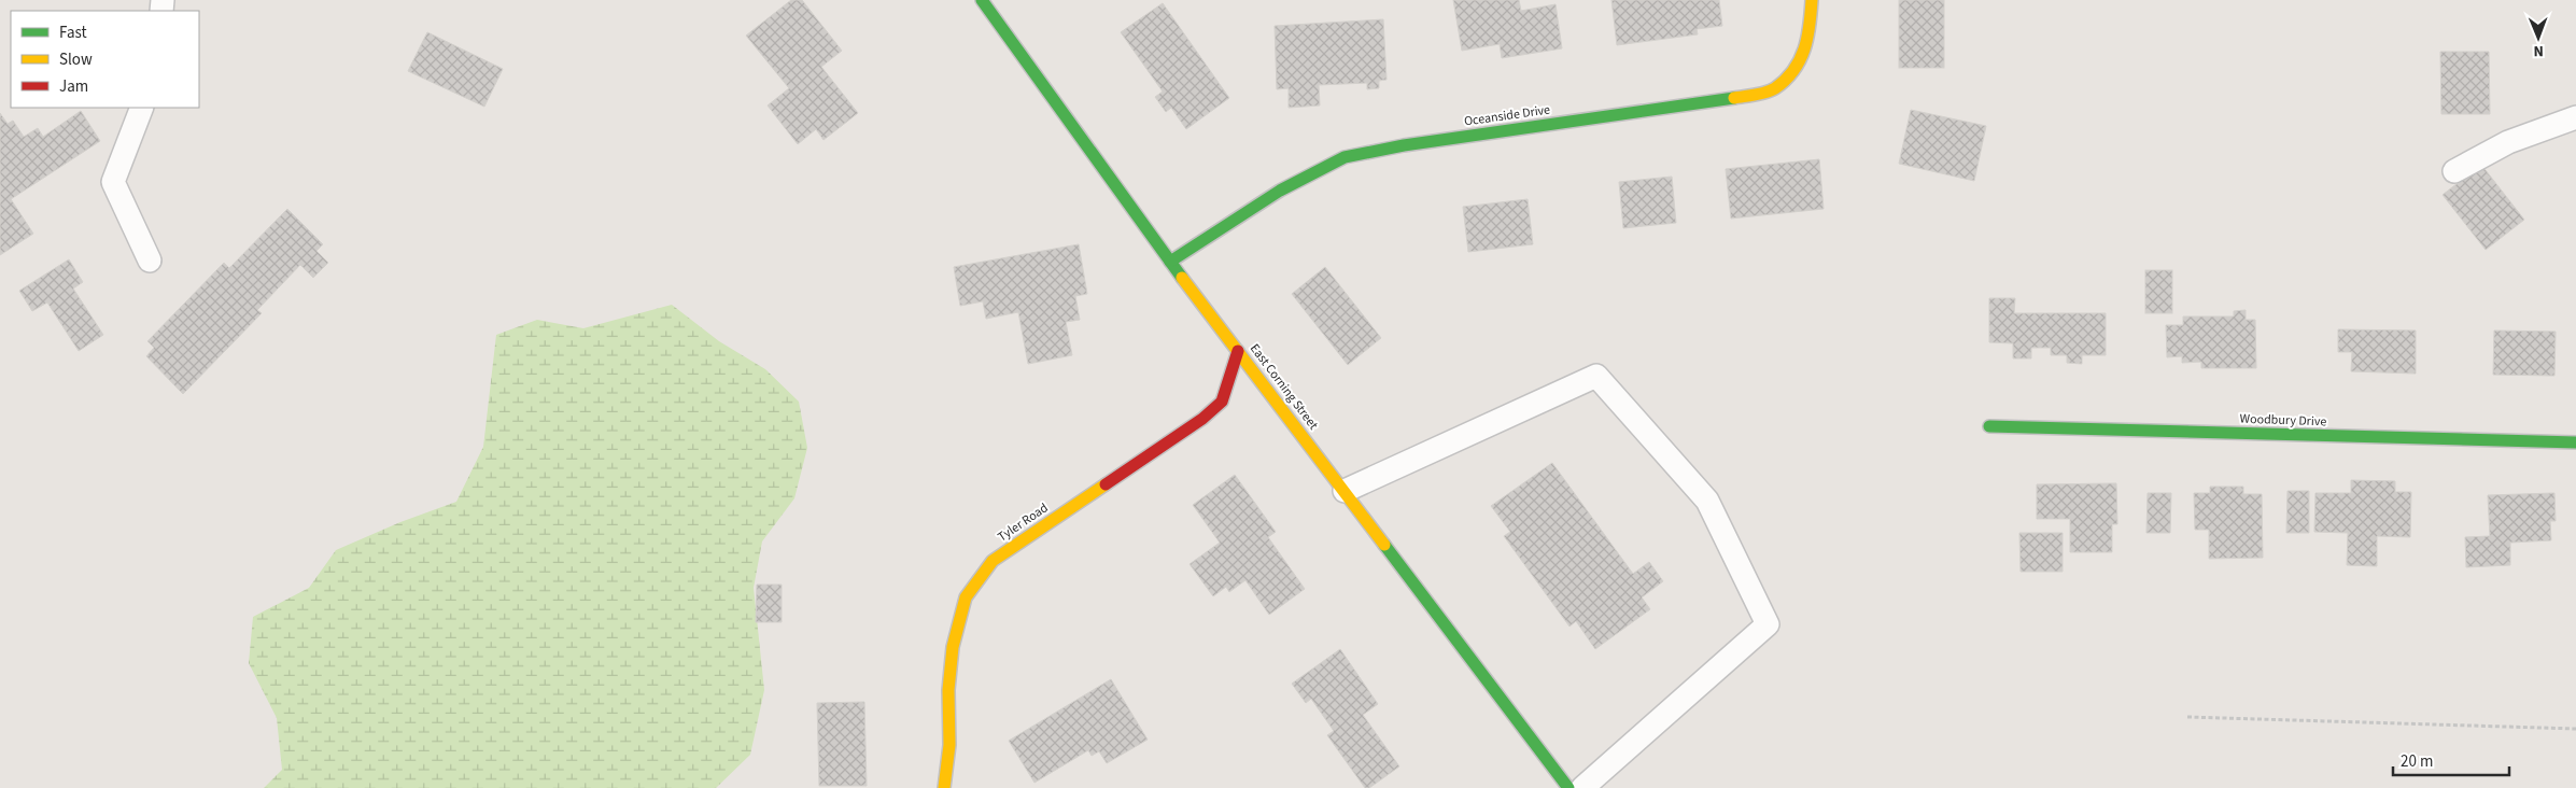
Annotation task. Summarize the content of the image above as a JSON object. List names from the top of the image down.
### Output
{
  "streets": {
    "street": [
      "Oceanside Drive",
      "East Corning Street",
      "Woodbury Drive",
      "Tyler Road"
    ]
  },
  "crossings": [
    ["Oceanside Drive", "East Corning Street"],
    ["East Corning Street", "Tyler Road"]
  ],
  "legend": ["Fast", "Slow", "Jam"],
  "scale_bar": "20 m",
  "north": "bottom"
}
